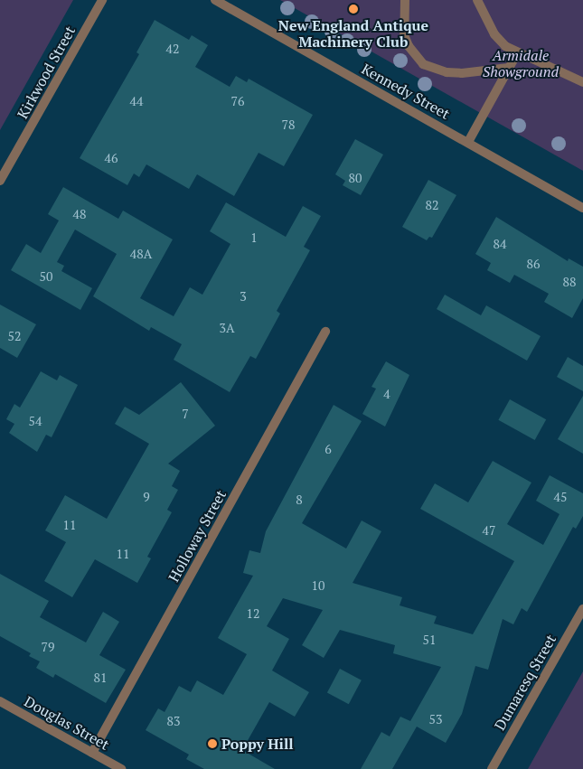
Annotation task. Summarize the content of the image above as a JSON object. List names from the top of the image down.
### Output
{
  "streets": {
    "street": [
      "Kirkwood Street",
      "Kennedy Street",
      "Holloway Street",
      "Dumaresq Street",
      "Douglas Street"
    ]
  },
  "crossings": [
    ["Holloway Street", "Douglas Street"]
  ],
  "parks": ["Armidale Showground"],
  "places": ["New England Antique Machinery Club", "Poppy Hill"],
  "house_numbers": [
    "42",
    "44",
    "76",
    "78",
    "46",
    "80",
    "82",
    "48",
    "1",
    "84",
    "48A",
    "86",
    "50",
    "88",
    "3",
    "3A",
    "52",
    "4",
    "7",
    "54",
    "6",
    "9",
    "45",
    "8",
    "11",
    "47",
    "11",
    "10",
    "12",
    "51",
    "79",
    "81",
    "53",
    "83"
  ]
}
